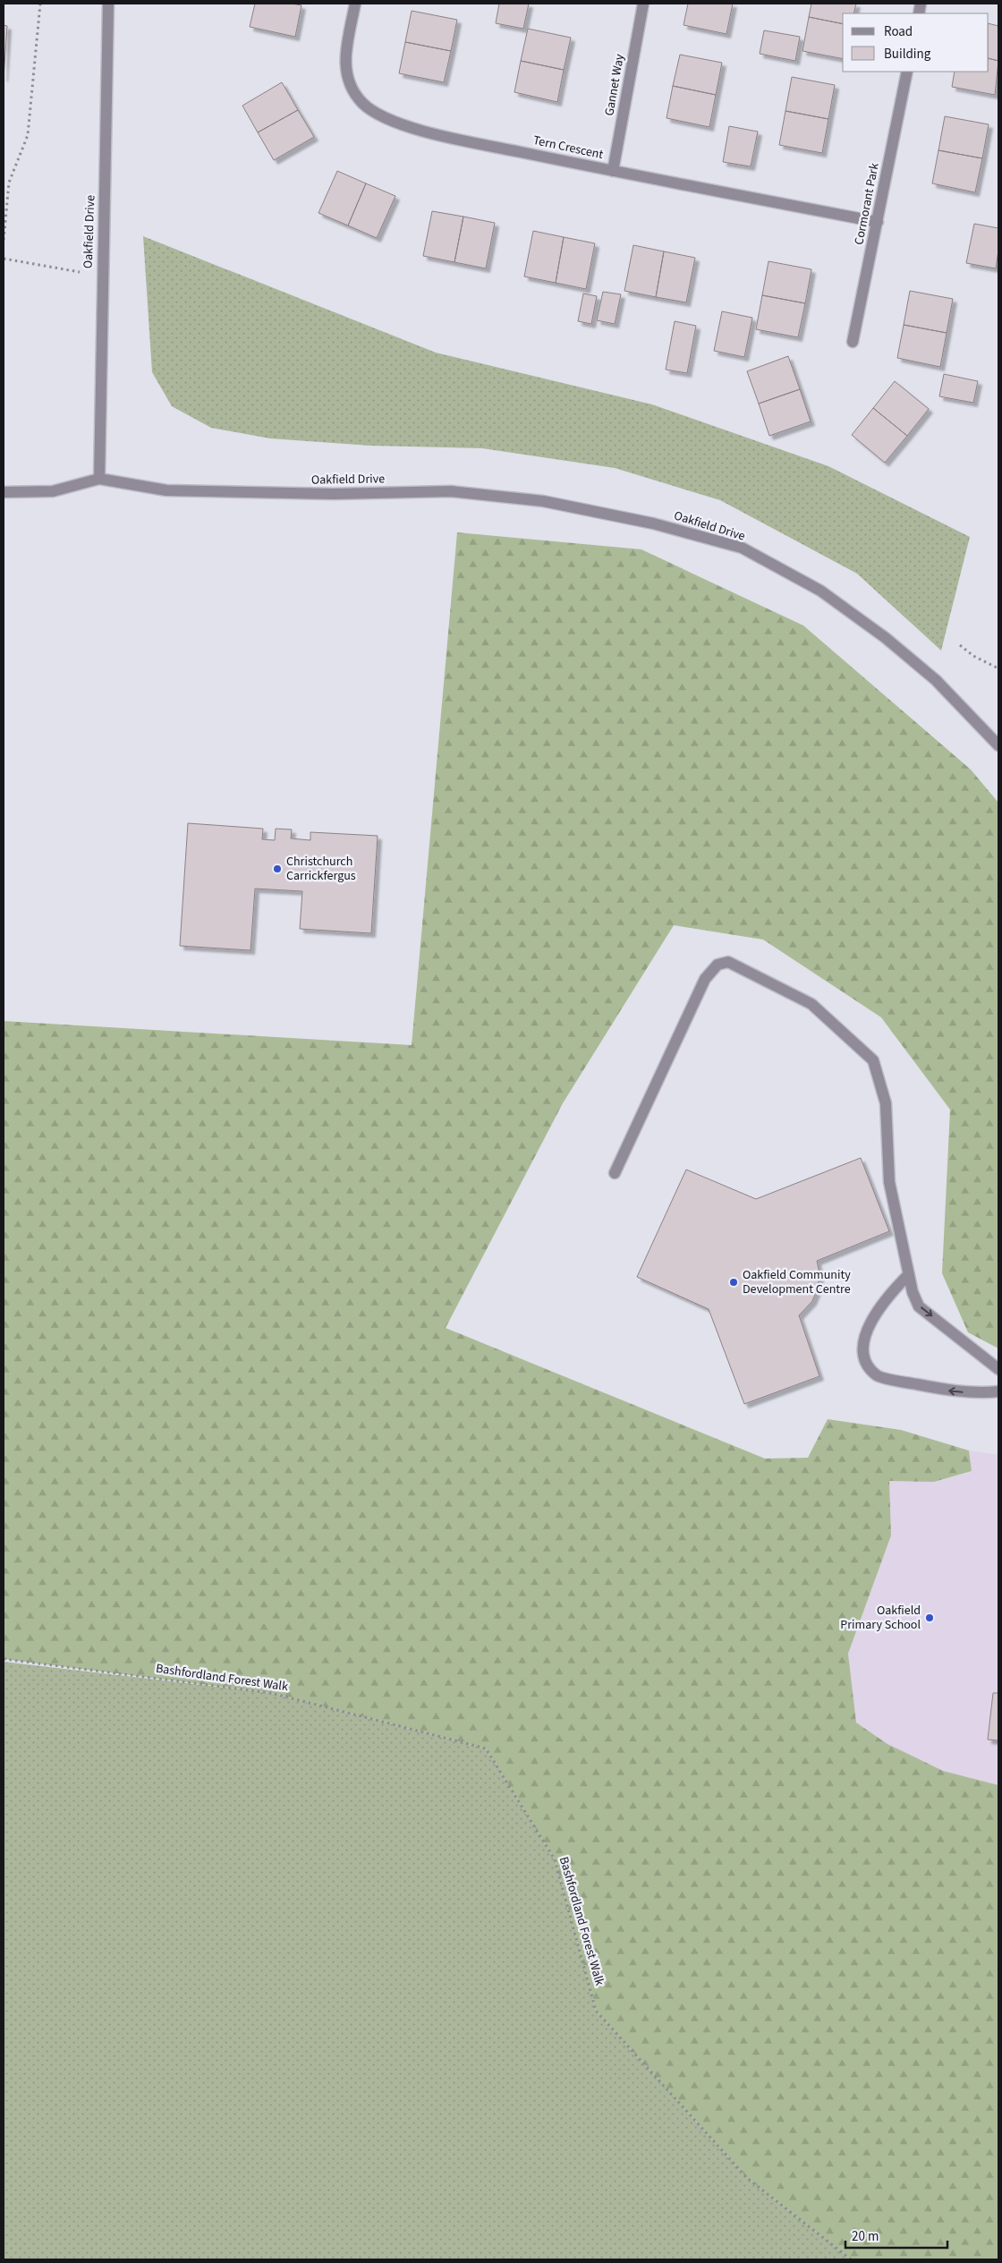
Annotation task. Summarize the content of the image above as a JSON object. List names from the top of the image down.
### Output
{
  "streets": {
    "street": [
      "Gannet Way",
      "Tern Crescent",
      "Cormorant Park",
      "Oakfield Drive"
    ],
    "path": ["Bashfordland Forest Walk"]
  },
  "crossings": [
    ["Gannet Way", "Tern Crescent"],
    ["Tern Crescent", "Cormorant Park"]
  ],
  "places": ["Christchurch Carrickfergus", "Oakfield Community Development Centre", "Oakfield Primary School"],
  "legend": ["Road", "Building"],
  "scale_bar": "20 m"
}
